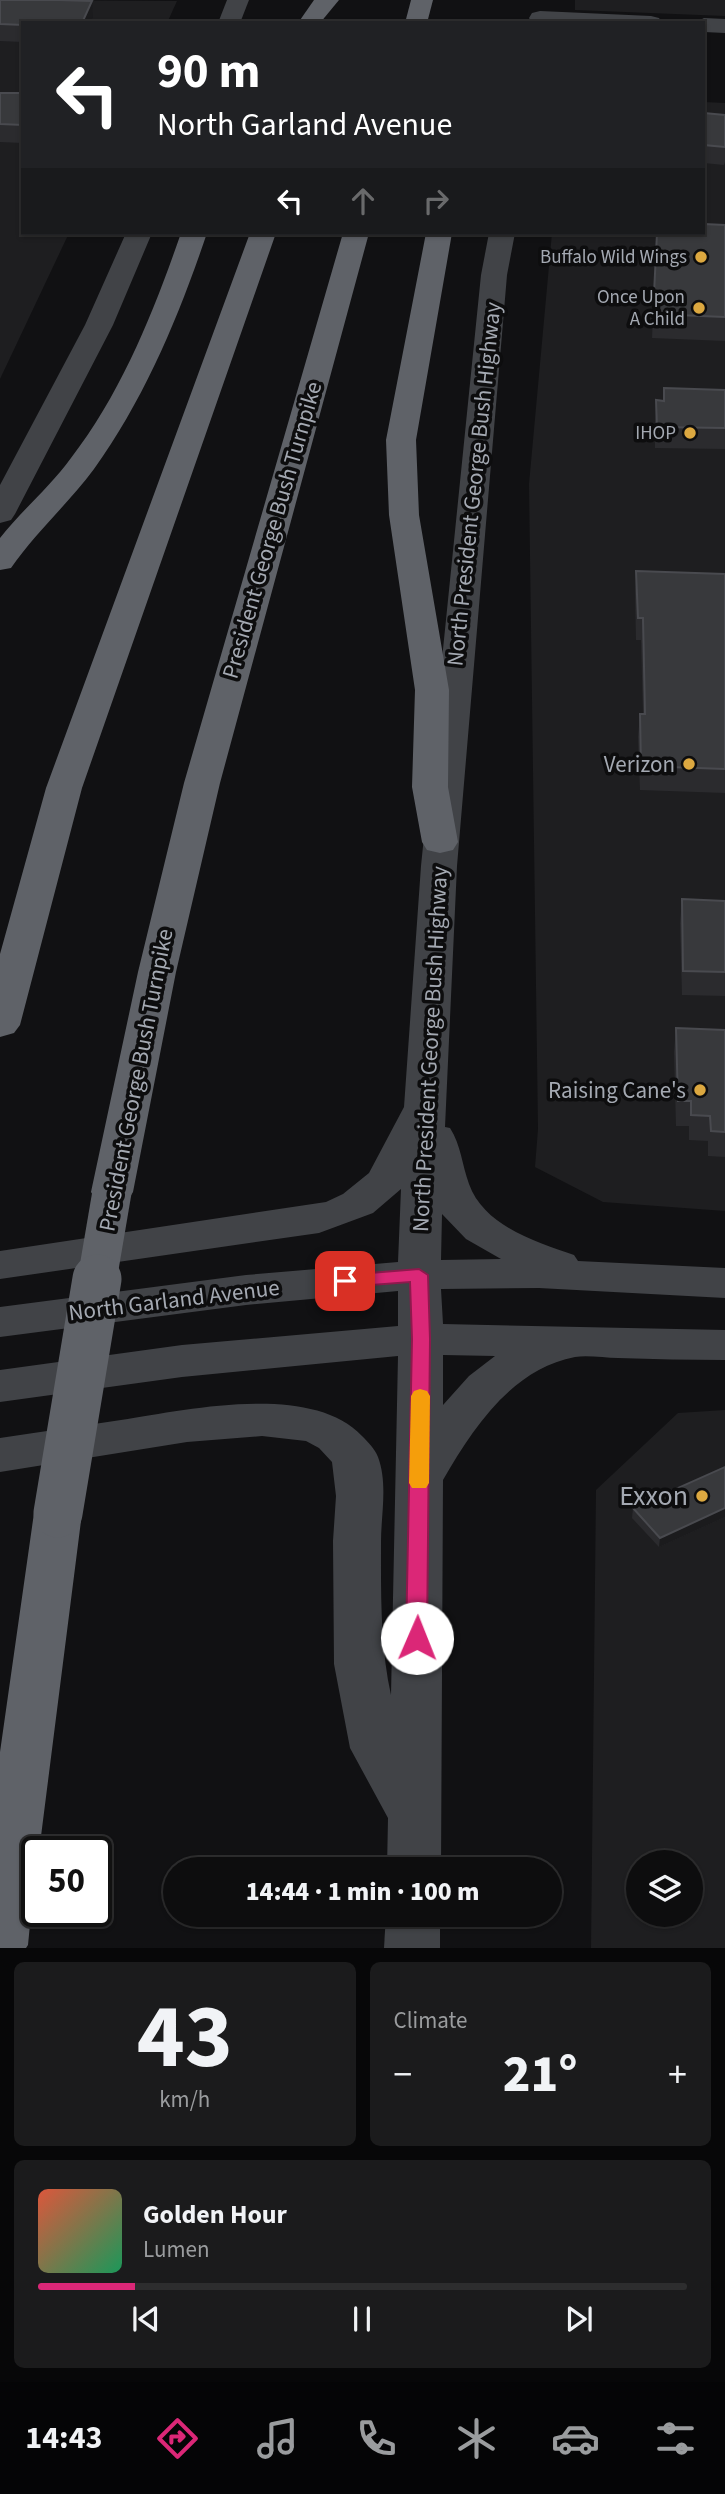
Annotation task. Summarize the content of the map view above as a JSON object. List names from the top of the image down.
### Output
{
  "streets": {
    "highway": ["President George Bush Turnpike"],
    "main road": ["North President George Bush Highway", "North Garland Avenue"]
  },
  "crossings": [
    ["North President George Bush Highway", "North Garland Avenue"]
  ],
  "places": [
    "Buffalo Wild Wings",
    "Once Upon A Child",
    "IHOP",
    "Verizon",
    "Raising Cane's",
    "Exxon"
  ],
  "page": {
    "turn": ["90 m", "North Garland Avenue"],
    "limit": "50",
    "trip": "14:44 · 1 min · 100 m",
    "tile": [
      ["43", "km/h"],
      "Climate"
    ],
    "heat": ["−", "21°", "+"],
    "song": ["Golden Hour", "Lumen"],
    "tabs": "14:43"
  }
}
